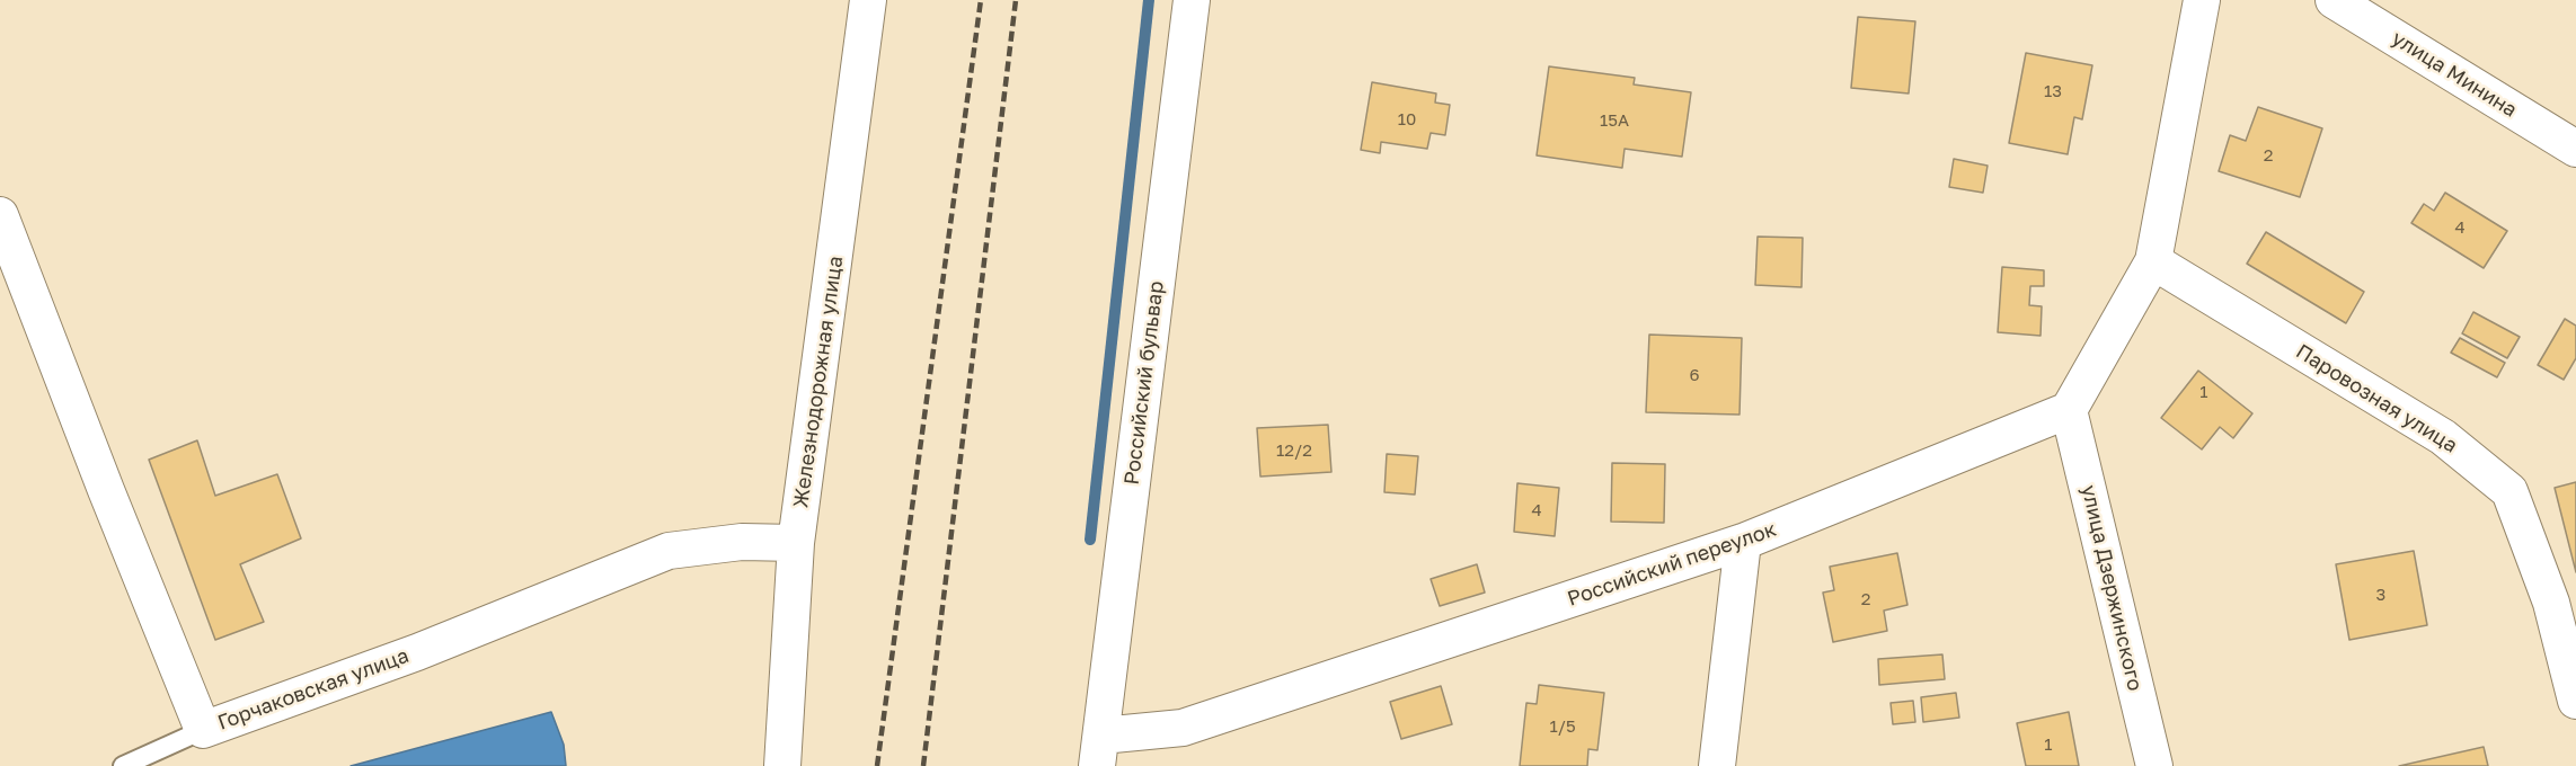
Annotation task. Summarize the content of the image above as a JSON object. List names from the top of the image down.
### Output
{
  "streets": {
    "street": [
      "улица Минина",
      "Железнодорожная улица",
      "Российский бульвар",
      "Паровозная улица",
      "Российский переулок",
      "улица Дзержинского",
      "Горчаковская улица"
    ]
  },
  "crossings": [
    ["Железнодорожная улица", "Горчаковская улица"],
    ["Российский бульвар", "Российский переулок"],
    ["Российский переулок", "улица Дзержинского"]
  ],
  "house_numbers": [
    "13",
    "10",
    "15А",
    "2",
    "4",
    "6",
    "1",
    "12/2",
    "4",
    "3",
    "2",
    "1/5",
    "1"
  ]
}
